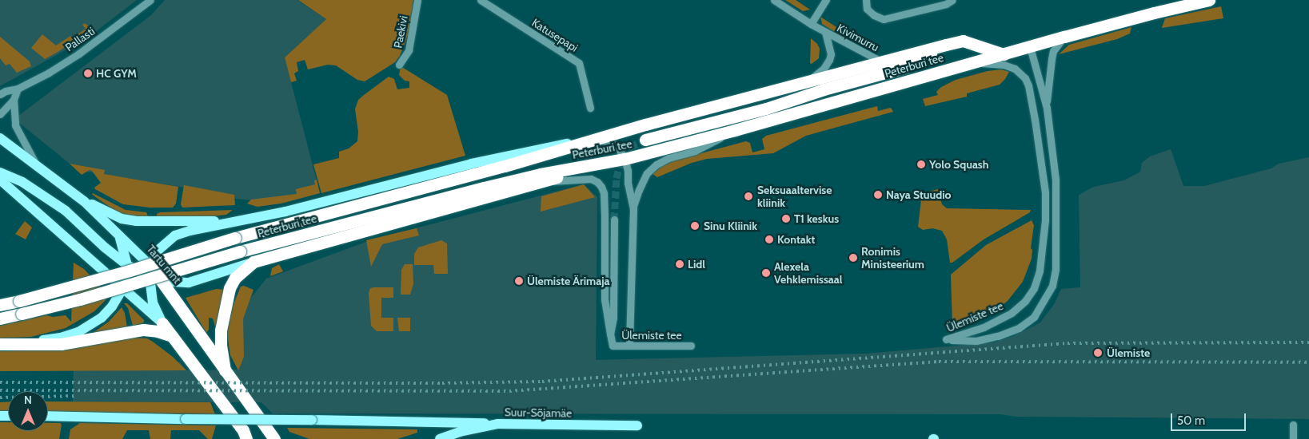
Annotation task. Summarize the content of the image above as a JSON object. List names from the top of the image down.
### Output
{
  "streets": {
    "highway": ["Peterburi tee", "Tartu mnt"],
    "main road": ["Suur-Sõjamäe"],
    "street": [
      "Paekivi",
      "Katusepapi",
      "Kivimurru",
      "Pallasti",
      "Ülemiste tee"
    ]
  },
  "crossings": [
    ["Kivimurru", "Peterburi tee"],
    ["Peterburi tee", "Ülemiste tee"]
  ],
  "places": [
    "HC GYM",
    "Yolo Squash",
    "Naya Stuudio",
    "Seksuaaltervise kliinik",
    "T1 keskus",
    "Sinu Kliinik",
    "Kontakt",
    "Ronimis Ministeerium",
    "Lidl",
    "Alexela Vehklemissaal",
    "Ülemiste Ärimaja",
    "Ülemiste"
  ],
  "scale_bar": "50 m",
  "north": "top"
}
